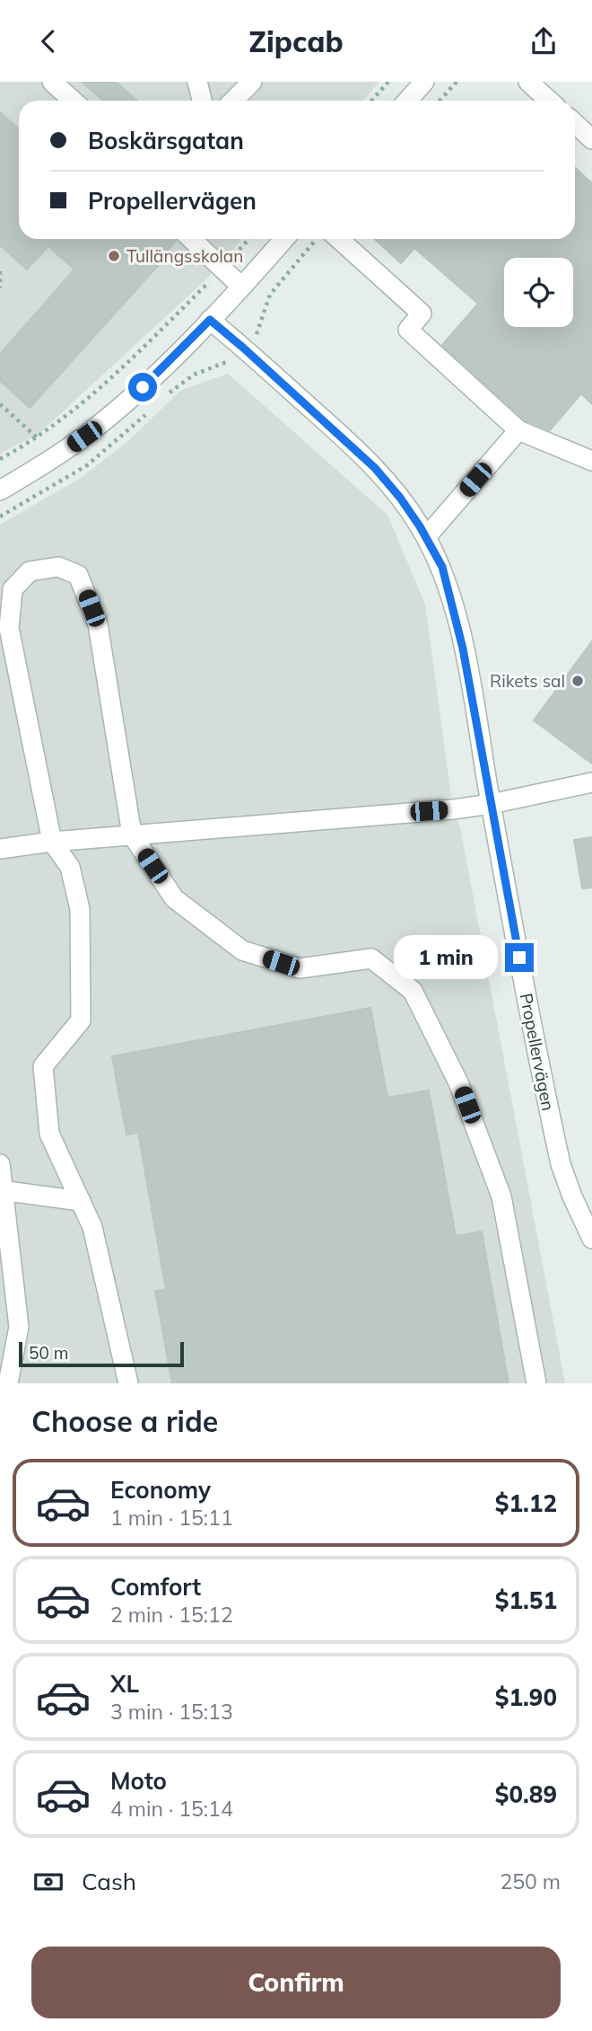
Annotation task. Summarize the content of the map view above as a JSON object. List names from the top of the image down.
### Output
{
  "streets": {
    "street": ["Propellervägen"]
  },
  "places": ["Tullängsskolan", "Rikets sal"],
  "scale_bar": "50 m",
  "page": {
    "header": "Zipcab",
    "banner": ["Boskärsgatan", "Propellervägen"],
    "bubble": "1 min",
    "scale": "50 m",
    "heading": "Choose a ride",
    "list": [
      {
        "name": "Economy",
        "note": "1 min · 15:11",
        "value": "$1.12"
      },
      {
        "name": "Comfort",
        "note": "2 min · 15:12",
        "value": "$1.51"
      },
      {
        "name": "XL",
        "note": "3 min · 15:13",
        "value": "$1.90"
      },
      {
        "name": "Moto",
        "note": "4 min · 15:14",
        "value": "$0.89"
      }
    ],
    "pay": ["Cash", "250 m"],
    "buttons": "Confirm"
  }
}
